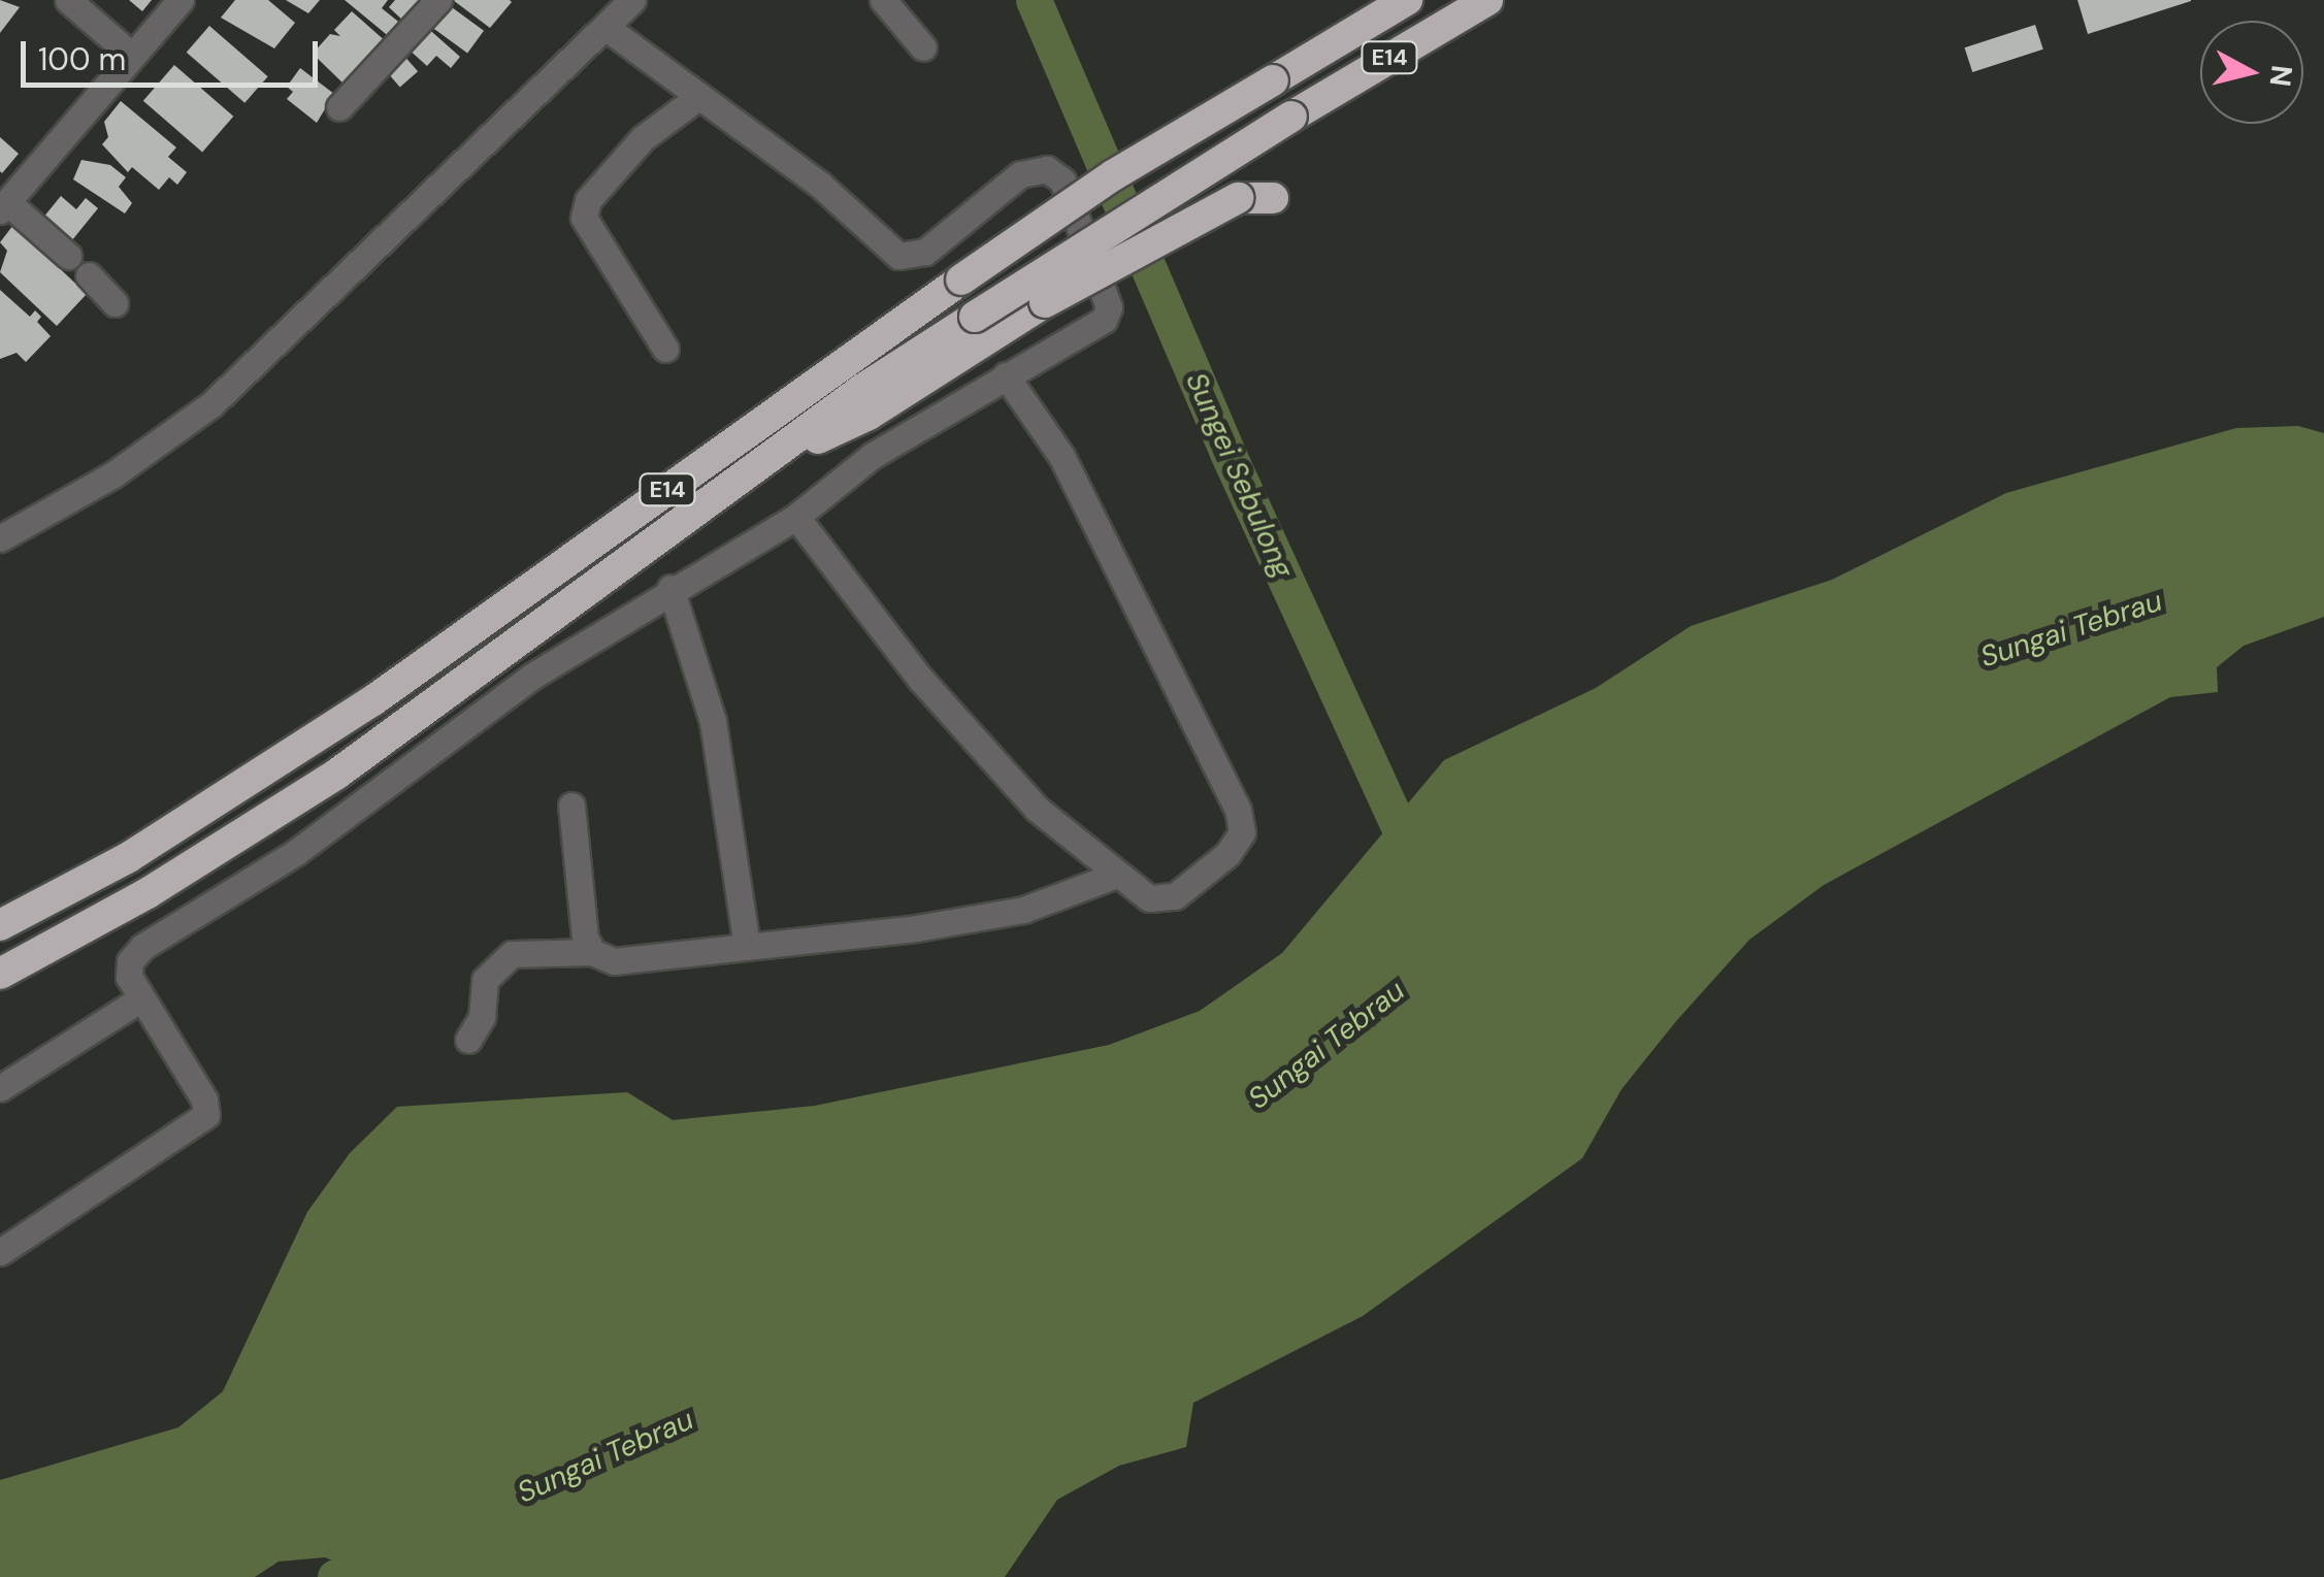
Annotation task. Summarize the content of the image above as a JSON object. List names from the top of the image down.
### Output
{
  "streets": {
    "highway": ["E14"]
  },
  "water": ["Sungei Sebulong", "Sungai Tebrau"],
  "scale_bar": "100 m",
  "north": "right"
}
